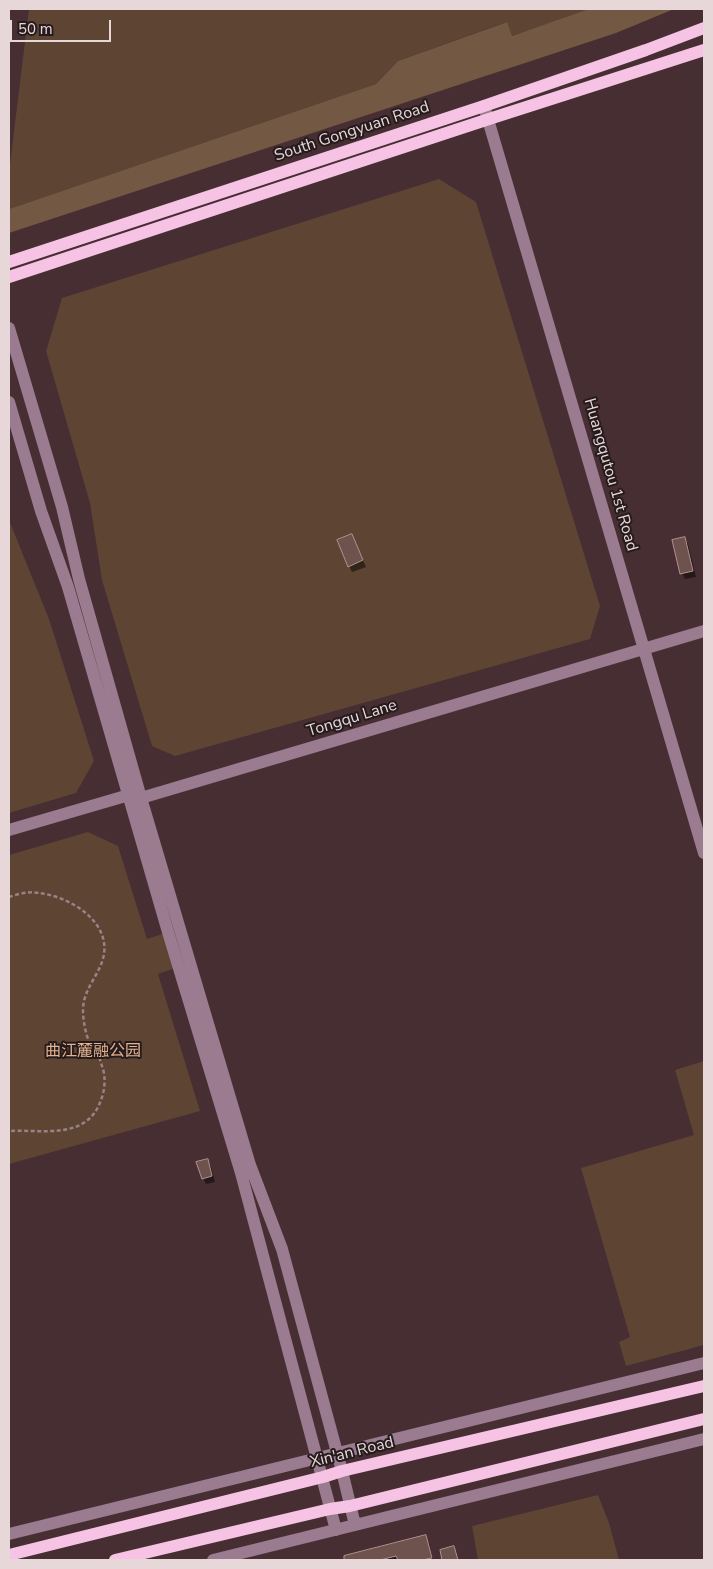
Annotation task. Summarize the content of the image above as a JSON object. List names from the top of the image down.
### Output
{
  "streets": {
    "main road": ["South Gongyuan Road", "Xin'an Road"],
    "street": ["Huangqutou 1st Road", "Tongqu Lane"]
  },
  "crossings": [
    ["South Gongyuan Road", "Huangqutou 1st Road"],
    ["Huangqutou 1st Road", "Tongqu Lane"]
  ],
  "parks": ["曲江麓融公园"],
  "scale_bar": "50 m"
}
